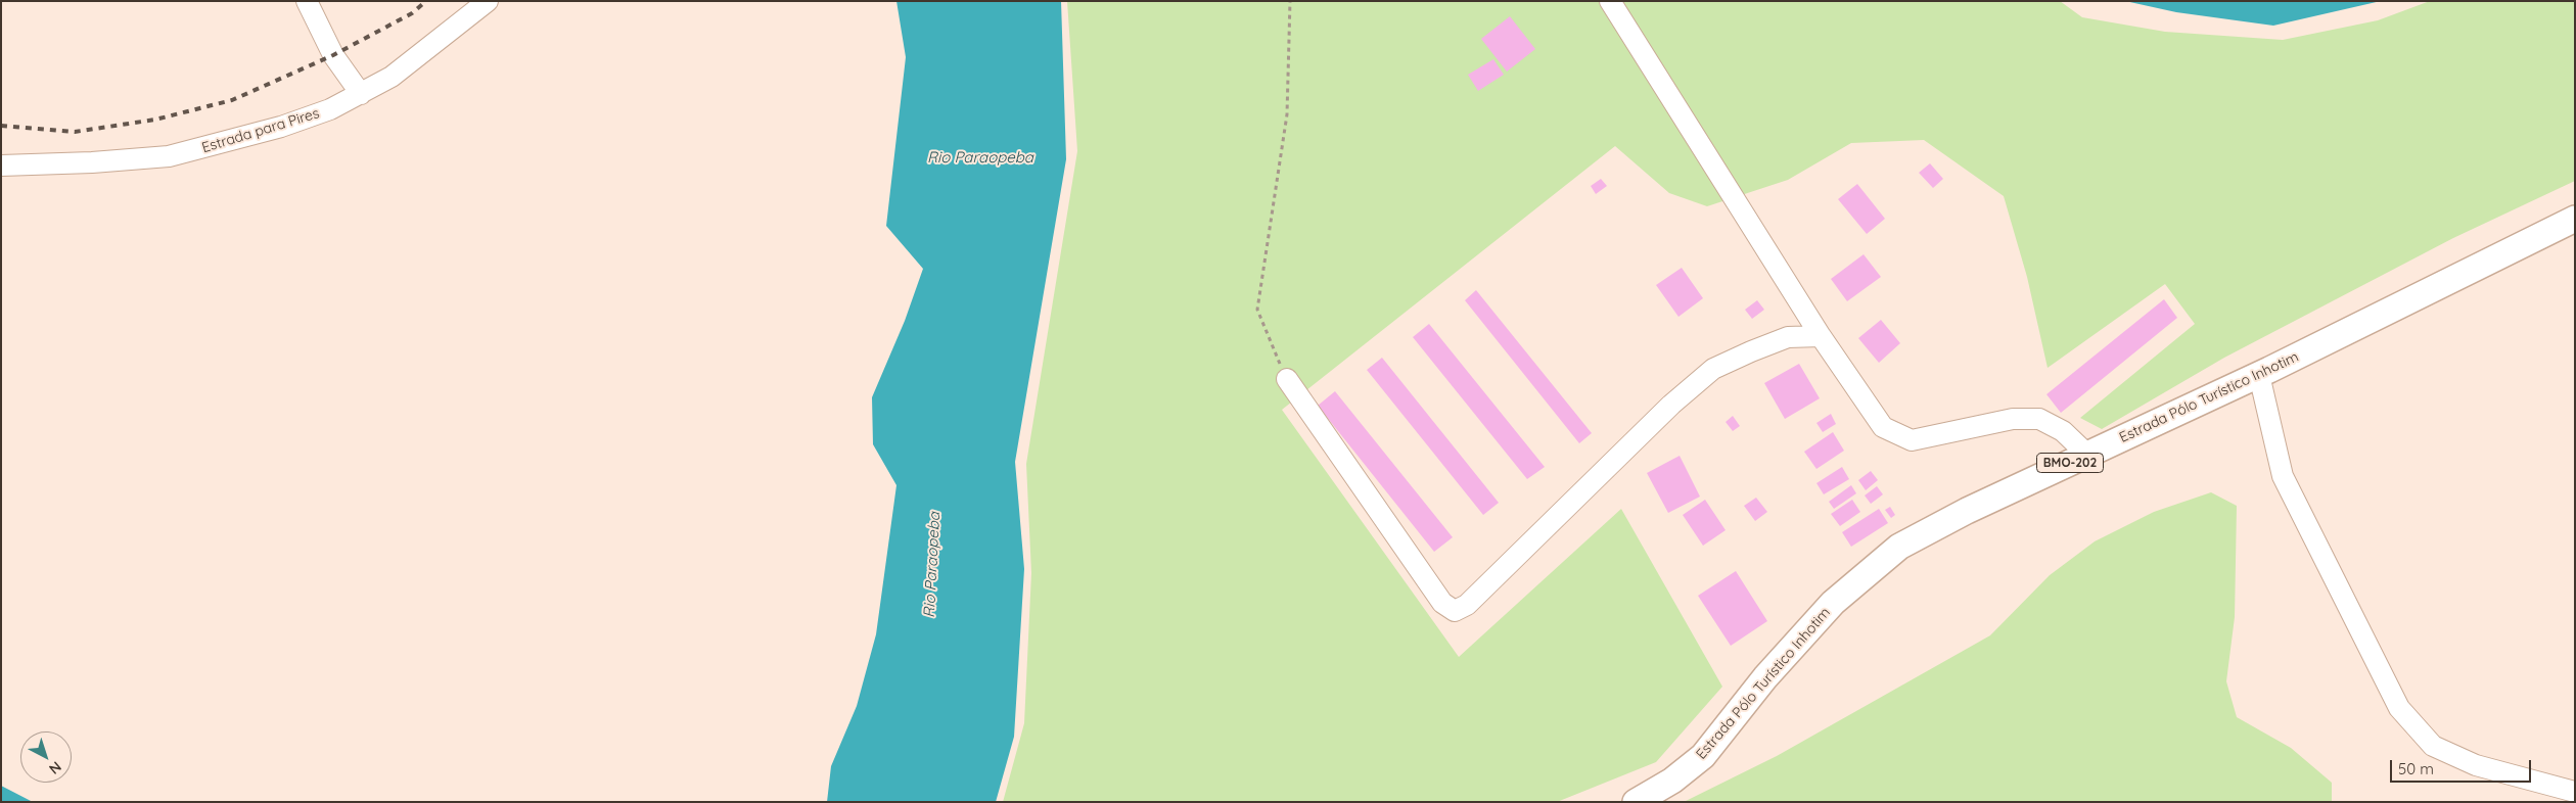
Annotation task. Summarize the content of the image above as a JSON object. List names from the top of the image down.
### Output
{
  "streets": {
    "main road": ["Estrada Pólo Turístico Inhotim", "BMO-202"],
    "street": ["Estrada para Pires"]
  },
  "water": ["Rio Paraopeba"],
  "scale_bar": "50 m",
  "north": "bottom right"
}
